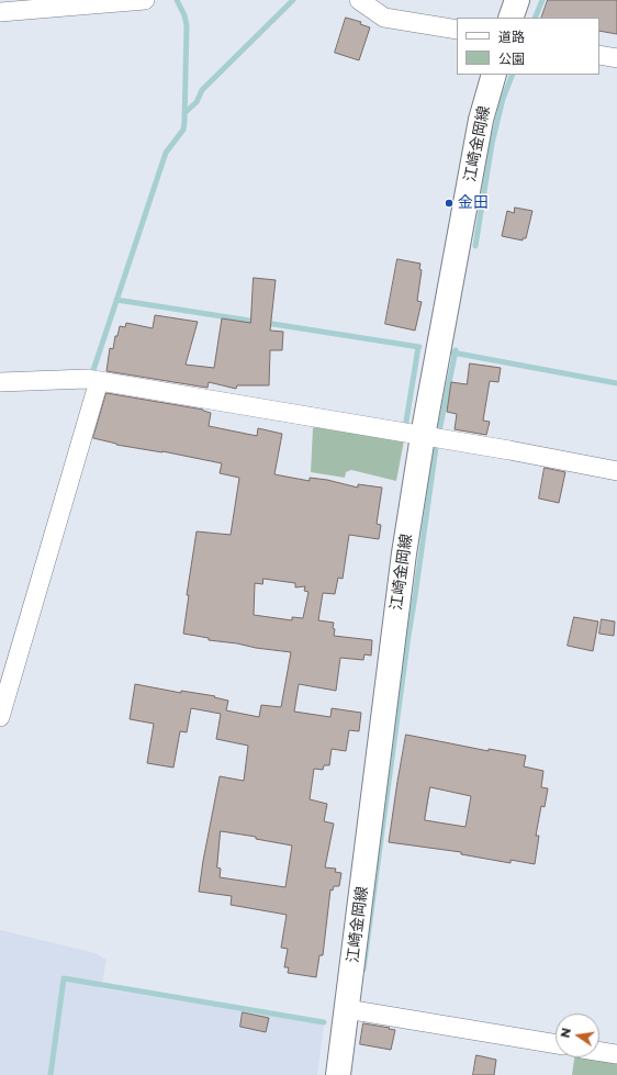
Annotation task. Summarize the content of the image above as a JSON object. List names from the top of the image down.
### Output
{
  "streets": {
    "main road": ["江崎金岡線"]
  },
  "places": ["金田"],
  "legend": ["道路", "公園"],
  "north": "left"
}
